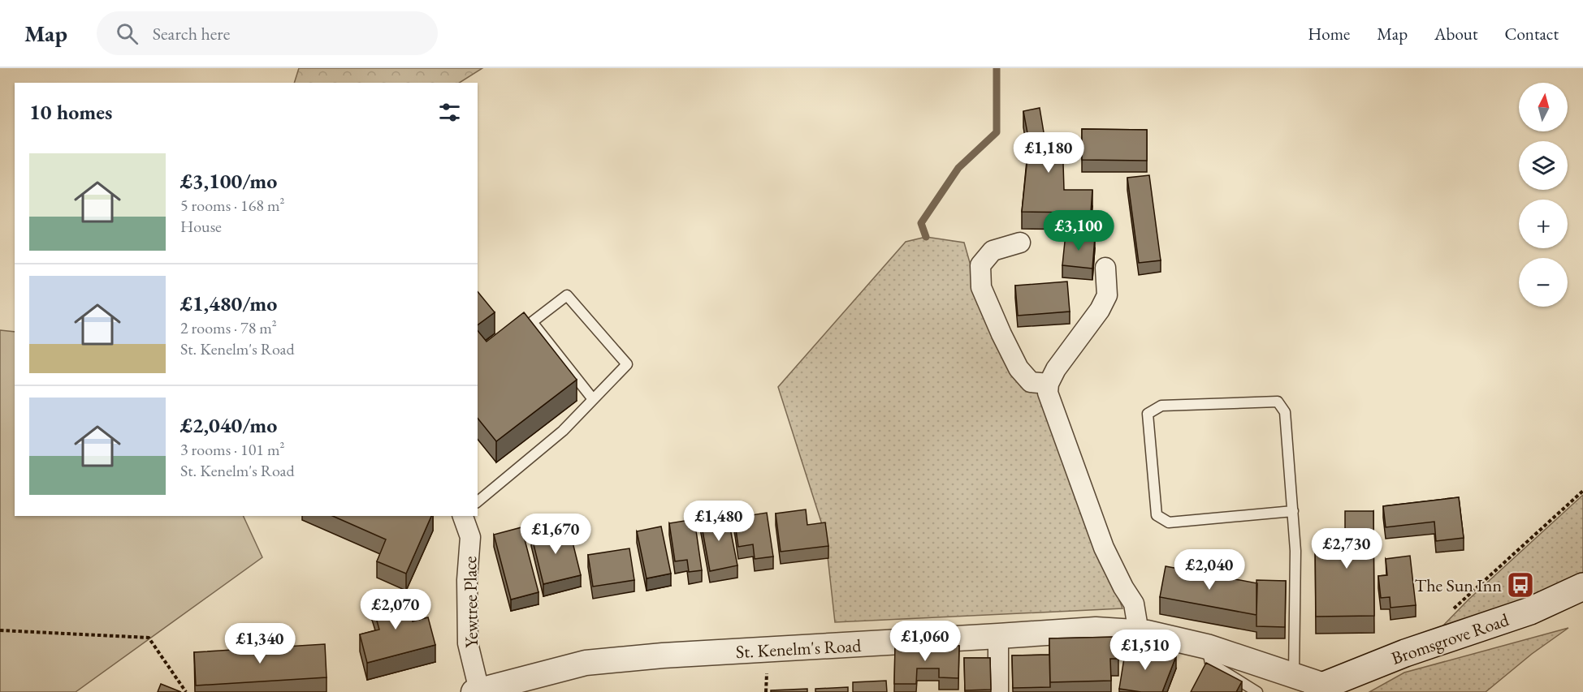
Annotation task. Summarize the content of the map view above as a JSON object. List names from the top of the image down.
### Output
{
  "streets": {
    "main road": ["Bromsgrove Road"],
    "street": ["Yewtree Place", "St. Kenelm's Road"]
  },
  "crossings": [
    ["Yewtree Place", "St. Kenelm's Road"],
    ["Bromsgrove Road", "St. Kenelm's Road"]
  ],
  "places": {
    "bus stop": ["The Sun Inn"]
  },
  "north": "top",
  "page": {
    "header": "Map",
    "search": "Search here",
    "nav": [
      "Home",
      "Map",
      "About",
      "Contact"
    ],
    "map_buttons": ["+", "−"],
    "heading": "10 homes",
    "price": [
      "£1,180",
      "£3,100",
      "£1,480",
      "£1,670",
      "£2,730",
      "£2,040",
      "£2,070",
      "£1,060",
      "£1,340",
      "£1,510"
    ],
    "list": [
      {
        "name": "£3,100/mo",
        "note": "5 rooms · 168 m² · House"
      },
      {
        "name": "£1,480/mo",
        "note": "2 rooms · 78 m² · St. Kenelm's Road"
      },
      {
        "name": "£2,040/mo",
        "note": "3 rooms · 101 m² · St. Kenelm's Road"
      }
    ]
  }
}
